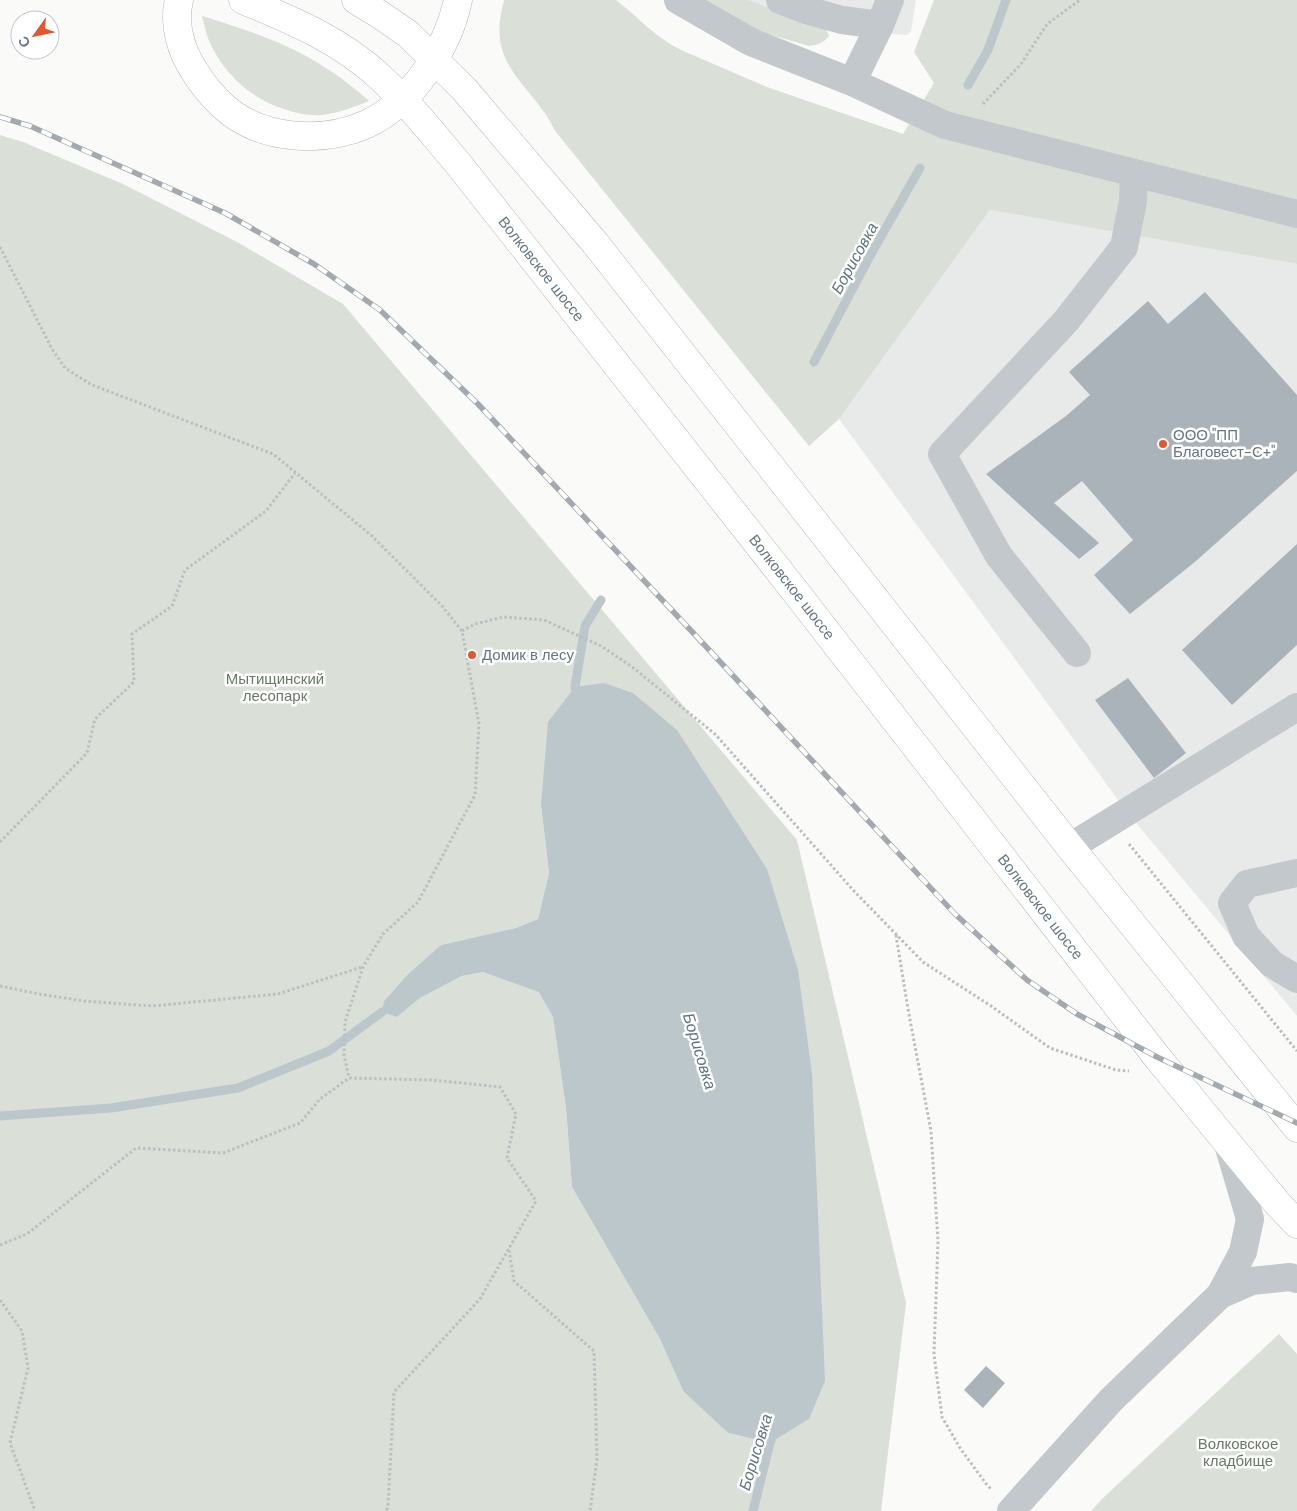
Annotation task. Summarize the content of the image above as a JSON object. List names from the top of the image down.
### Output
{
  "streets": {
    "main road": ["Волковское шоссе"]
  },
  "water": ["Борисовка"],
  "parks": ["Мытищинский лесопарк", "Волковское кладбище"],
  "places": ["ООО \"ПП Благовест-С+\"", "Домик в лесу"],
  "north": "bottom left"
}
